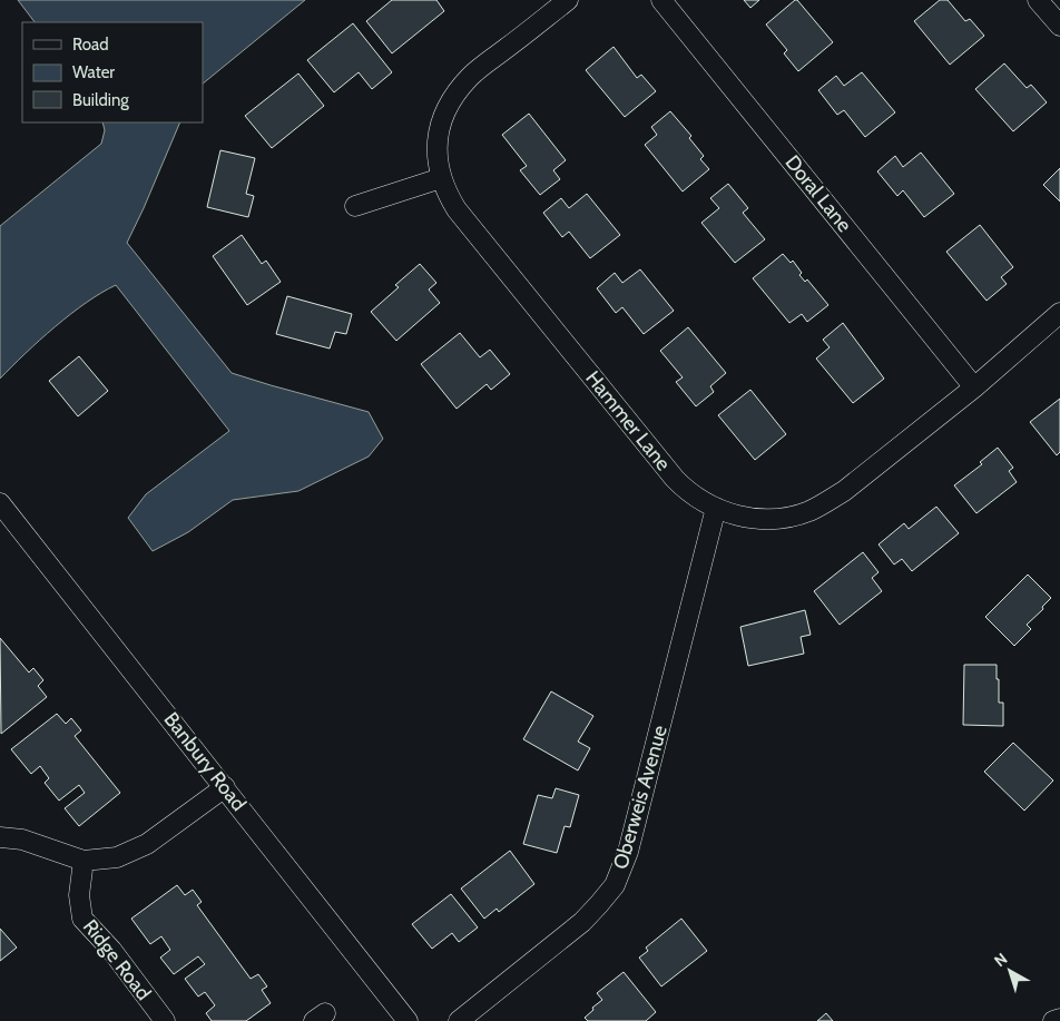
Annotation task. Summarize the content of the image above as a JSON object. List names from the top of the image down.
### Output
{
  "streets": {
    "street": [
      "Doral Lane",
      "Hammer Lane",
      "Banbury Road",
      "Oberweis Avenue",
      "Ridge Road"
    ]
  },
  "crossings": [
    ["Doral Lane", "Hammer Lane"],
    ["Hammer Lane", "Oberweis Avenue"]
  ],
  "legend": ["Road", "Water", "Building"],
  "north": "top left"
}
